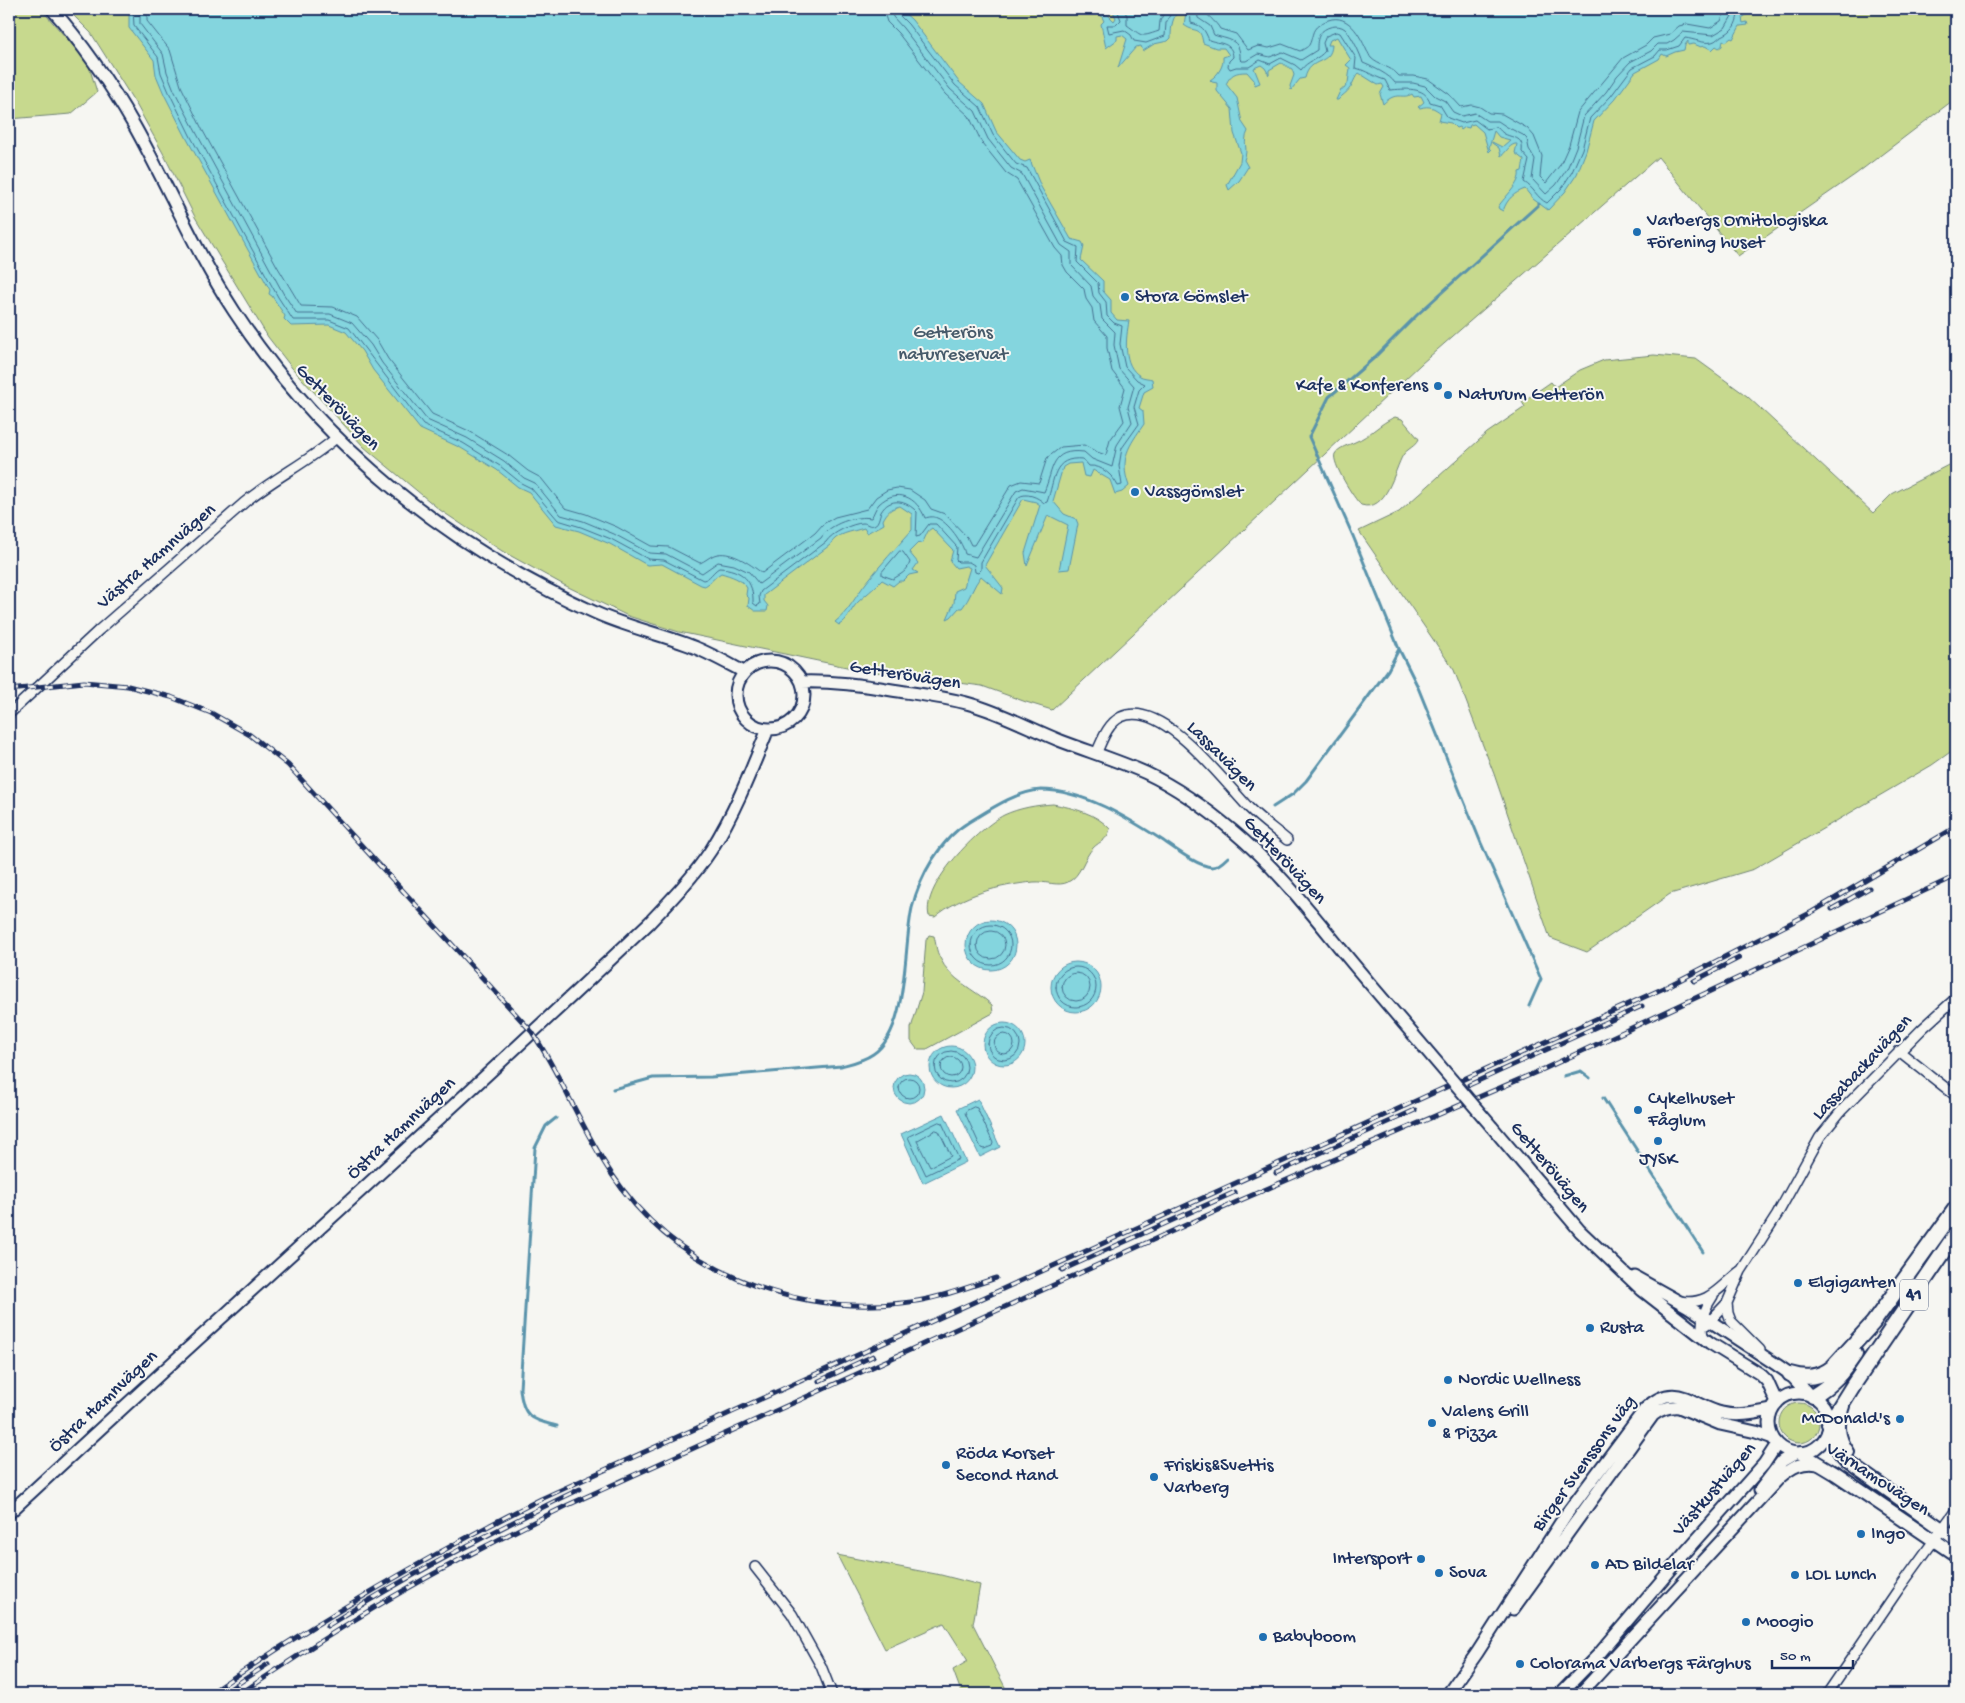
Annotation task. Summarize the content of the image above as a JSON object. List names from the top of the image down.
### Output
{
  "streets": {
    "main road": ["41", "Värnamovägen"],
    "street": [
      "Getterövägen",
      "Västra Hamnvägen",
      "Lassavägen",
      "Lassabackavägen",
      "Östra Hamnvägen",
      "Birger Svenssons väg",
      "Västkustvägen"
    ]
  },
  "crossings": [
    ["Getterövägen", "Västra Hamnvägen"],
    ["Getterövägen", "Lassavägen"],
    ["Getterövägen", "Östra Hamnvägen"],
    ["Getterövägen", "41"],
    ["Getterövägen", "Birger Svenssons väg"],
    ["Getterövägen", "Värnamovägen"],
    ["Getterövägen", "Västkustvägen"],
    ["41", "Birger Svenssons väg"],
    ["41", "Värnamovägen"],
    ["41", "Västkustvägen"],
    ["Birger Svenssons väg", "Värnamovägen"],
    ["Birger Svenssons väg", "Västkustvägen"],
    ["Värnamovägen", "Västkustvägen"]
  ],
  "parks": ["Getteröns naturreservat"],
  "places": [
    "Varbergs Ornitologiska Förening huset",
    "Stora Gömslet",
    "Kafe & Konferens",
    "Naturum Getterön",
    "Vassgömslet",
    "Cykelhuset Fåglum",
    "JYSK",
    "Elgiganten",
    "Rusta",
    "Nordic Wellness",
    "McDonald's",
    "Valens Grill & Pizza",
    "Röda Korset Second Hand",
    "Friskis&Svettis Varberg",
    "Ingo",
    "Intersport",
    "AD Bildelar",
    "Sova",
    "LOL Lunch",
    "Moogio",
    "Babyboom",
    "Colorama Varbergs Färghus"
  ],
  "scale_bar": "50 m"
}
